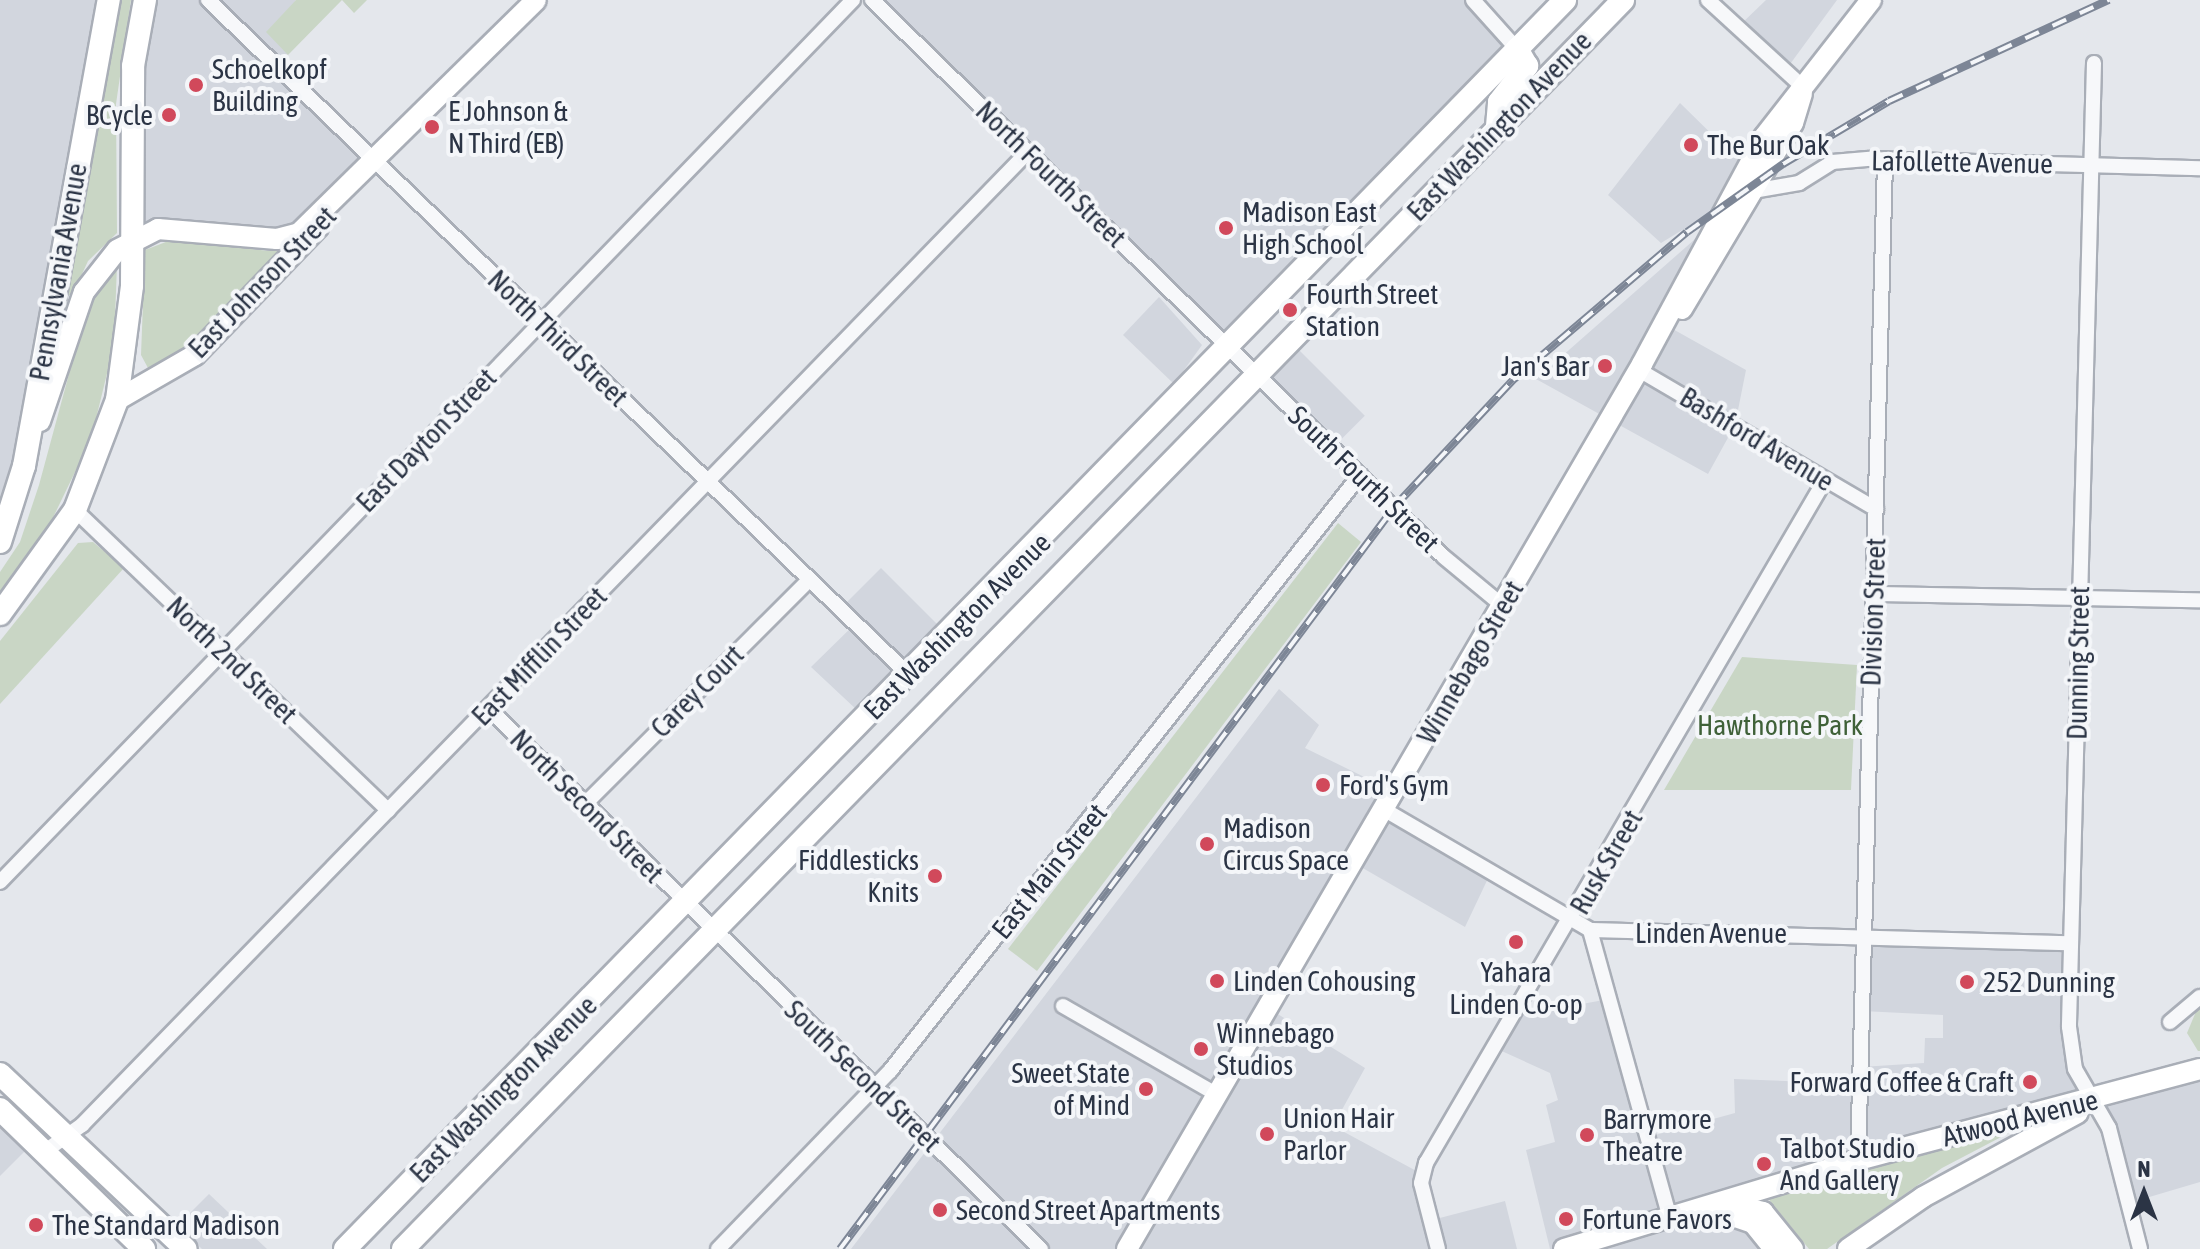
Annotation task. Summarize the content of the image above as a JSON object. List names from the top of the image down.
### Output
{
  "streets": {
    "main road": ["East Washington Avenue", "Pennsylvania Avenue"],
    "street": [
      "Lafollette Avenue",
      "North Fourth Street",
      "East Johnson Street",
      "North Third Street",
      "Bashford Avenue",
      "East Dayton Street",
      "South Fourth Street",
      "Division Street",
      "East Mifflin Street",
      "North 2nd Street",
      "Winnebago Street",
      "Dunning Street",
      "Carey Court",
      "North Second Street",
      "Rusk Street",
      "East Main Street",
      "Linden Avenue",
      "South Second Street",
      "Atwood Avenue"
    ]
  },
  "crossings": [
    ["East Washington Avenue", "North Fourth Street"],
    ["East Washington Avenue", "North Third Street"],
    ["East Washington Avenue", "South Fourth Street"],
    ["East Washington Avenue", "North Second Street"],
    ["East Washington Avenue", "South Second Street"],
    ["Lafollette Avenue", "Division Street"],
    ["Lafollette Avenue", "Winnebago Street"],
    ["Lafollette Avenue", "Dunning Street"],
    ["North Fourth Street", "South Fourth Street"],
    ["North Fourth Street", "East Mifflin Street"],
    ["Pennsylvania Avenue", "East Johnson Street"],
    ["East Johnson Street", "North Third Street"],
    ["North Third Street", "East Dayton Street"],
    ["North Third Street", "East Mifflin Street"],
    ["North Third Street", "Carey Court"],
    ["Bashford Avenue", "Division Street"],
    ["Bashford Avenue", "Winnebago Street"],
    ["Bashford Avenue", "Rusk Street"],
    ["East Dayton Street", "North 2nd Street"],
    ["South Fourth Street", "Winnebago Street"],
    ["South Fourth Street", "East Main Street"],
    ["Division Street", "Linden Avenue"],
    ["Division Street", "Atwood Avenue"],
    ["East Mifflin Street", "North 2nd Street"],
    ["East Mifflin Street", "North Second Street"],
    ["Dunning Street", "Linden Avenue"],
    ["Dunning Street", "Atwood Avenue"],
    ["Carey Court", "North Second Street"],
    ["North Second Street", "South Second Street"],
    ["East Main Street", "South Second Street"]
  ],
  "parks": ["Hawthorne Park"],
  "places": [
    "Schoelkopf Building",
    "BCycle",
    "E Johnson & N Third (EB)",
    "The Bur Oak",
    "Madison East High School",
    "Fourth Street Station",
    "Jan's Bar",
    "Ford's Gym",
    "Madison Circus Space",
    "Fiddlesticks Knits",
    "Yahara Linden Co-op",
    "Linden Cohousing",
    "252 Dunning",
    "Winnebago Studios",
    "Forward Coffee & Craft",
    "Sweet State of Mind",
    "Union Hair Parlor",
    "Barrymore Theatre",
    "Talbot Studio And Gallery",
    "Second Street Apartments",
    "Fortune Favors",
    "The Standard Madison"
  ],
  "north": "top"
}
